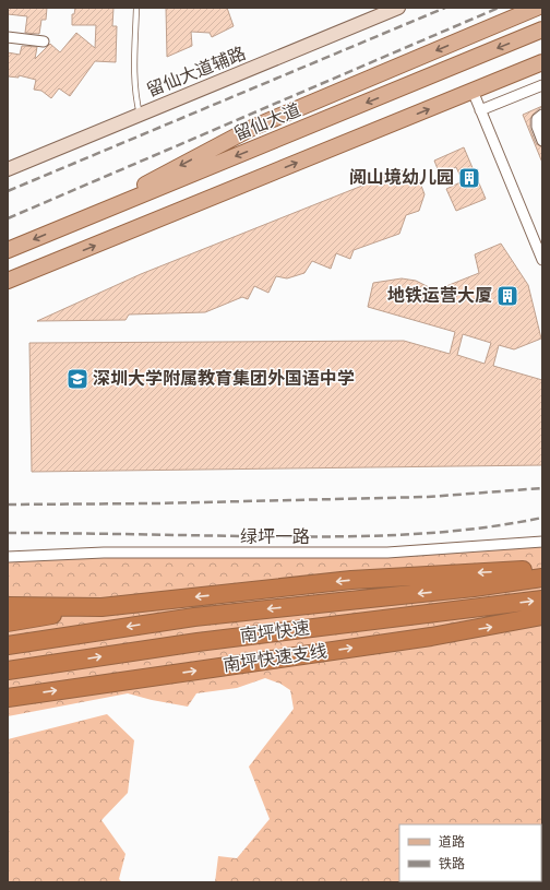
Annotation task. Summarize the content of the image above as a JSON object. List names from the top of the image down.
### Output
{
  "streets": {
    "highway": ["南坪快速", "南坪快速支线"],
    "main road": ["留仙大道辅路", "留仙大道"],
    "street": ["绿坪一路"]
  },
  "places": {
    "building": ["阅山境幼儿园", "地铁运营大厦"],
    "school or university": ["深圳大学附属教育集团外国语中学"]
  },
  "legend": ["道路", "铁路"]
}
